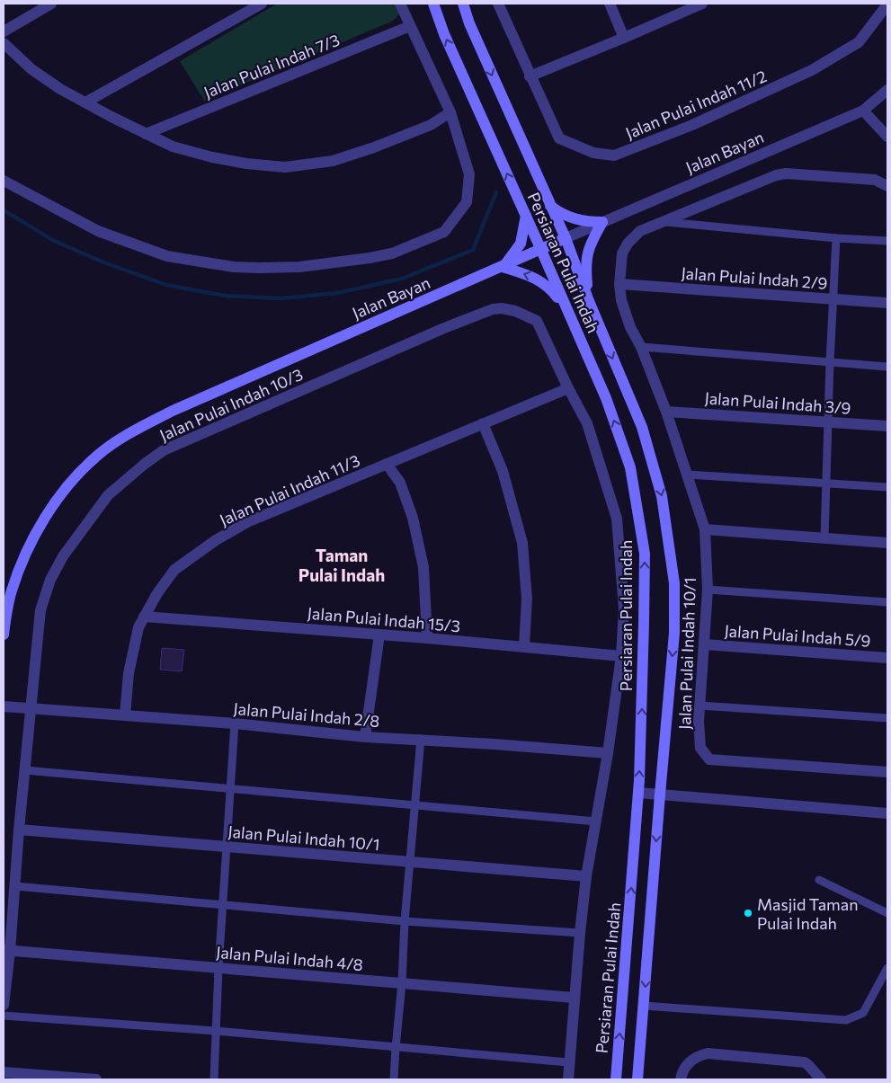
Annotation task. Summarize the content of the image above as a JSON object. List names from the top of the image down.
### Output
{
  "streets": {
    "main road": ["Jalan Bayan", "Persiaran Pulai Indah"],
    "street": [
      "Jalan Pulai Indah 7/3",
      "Jalan Pulai Indah 11/2",
      "Jalan Pulai Indah 2/9",
      "Jalan Pulai Indah 3/9",
      "Jalan Pulai Indah 10/3",
      "Jalan Pulai Indah 11/3",
      "Jalan Pulai Indah 15/3",
      "Jalan Pulai Indah 5/9",
      "Jalan Pulai Indah 10/1",
      "Jalan Pulai Indah 2/8",
      "Jalan Pulai Indah 4/8"
    ]
  },
  "crossings": [
    ["Jalan Bayan", "Persiaran Pulai Indah"],
    ["Jalan Pulai Indah 2/9", "Jalan Pulai Indah 10/1"],
    ["Jalan Pulai Indah 3/9", "Jalan Pulai Indah 10/1"],
    ["Jalan Pulai Indah 10/3", "Jalan Pulai Indah 11/3"],
    ["Jalan Pulai Indah 10/3", "Jalan Pulai Indah 10/1"],
    ["Jalan Pulai Indah 10/3", "Jalan Pulai Indah 2/8"],
    ["Jalan Pulai Indah 10/3", "Jalan Pulai Indah 4/8"],
    ["Jalan Pulai Indah 11/3", "Jalan Pulai Indah 15/3"],
    ["Jalan Pulai Indah 11/3", "Jalan Pulai Indah 2/8"],
    ["Jalan Pulai Indah 5/9", "Jalan Pulai Indah 10/1"]
  ],
  "districts": ["Taman Pulai Indah"],
  "places": ["Masjid Taman Pulai Indah"]
}
